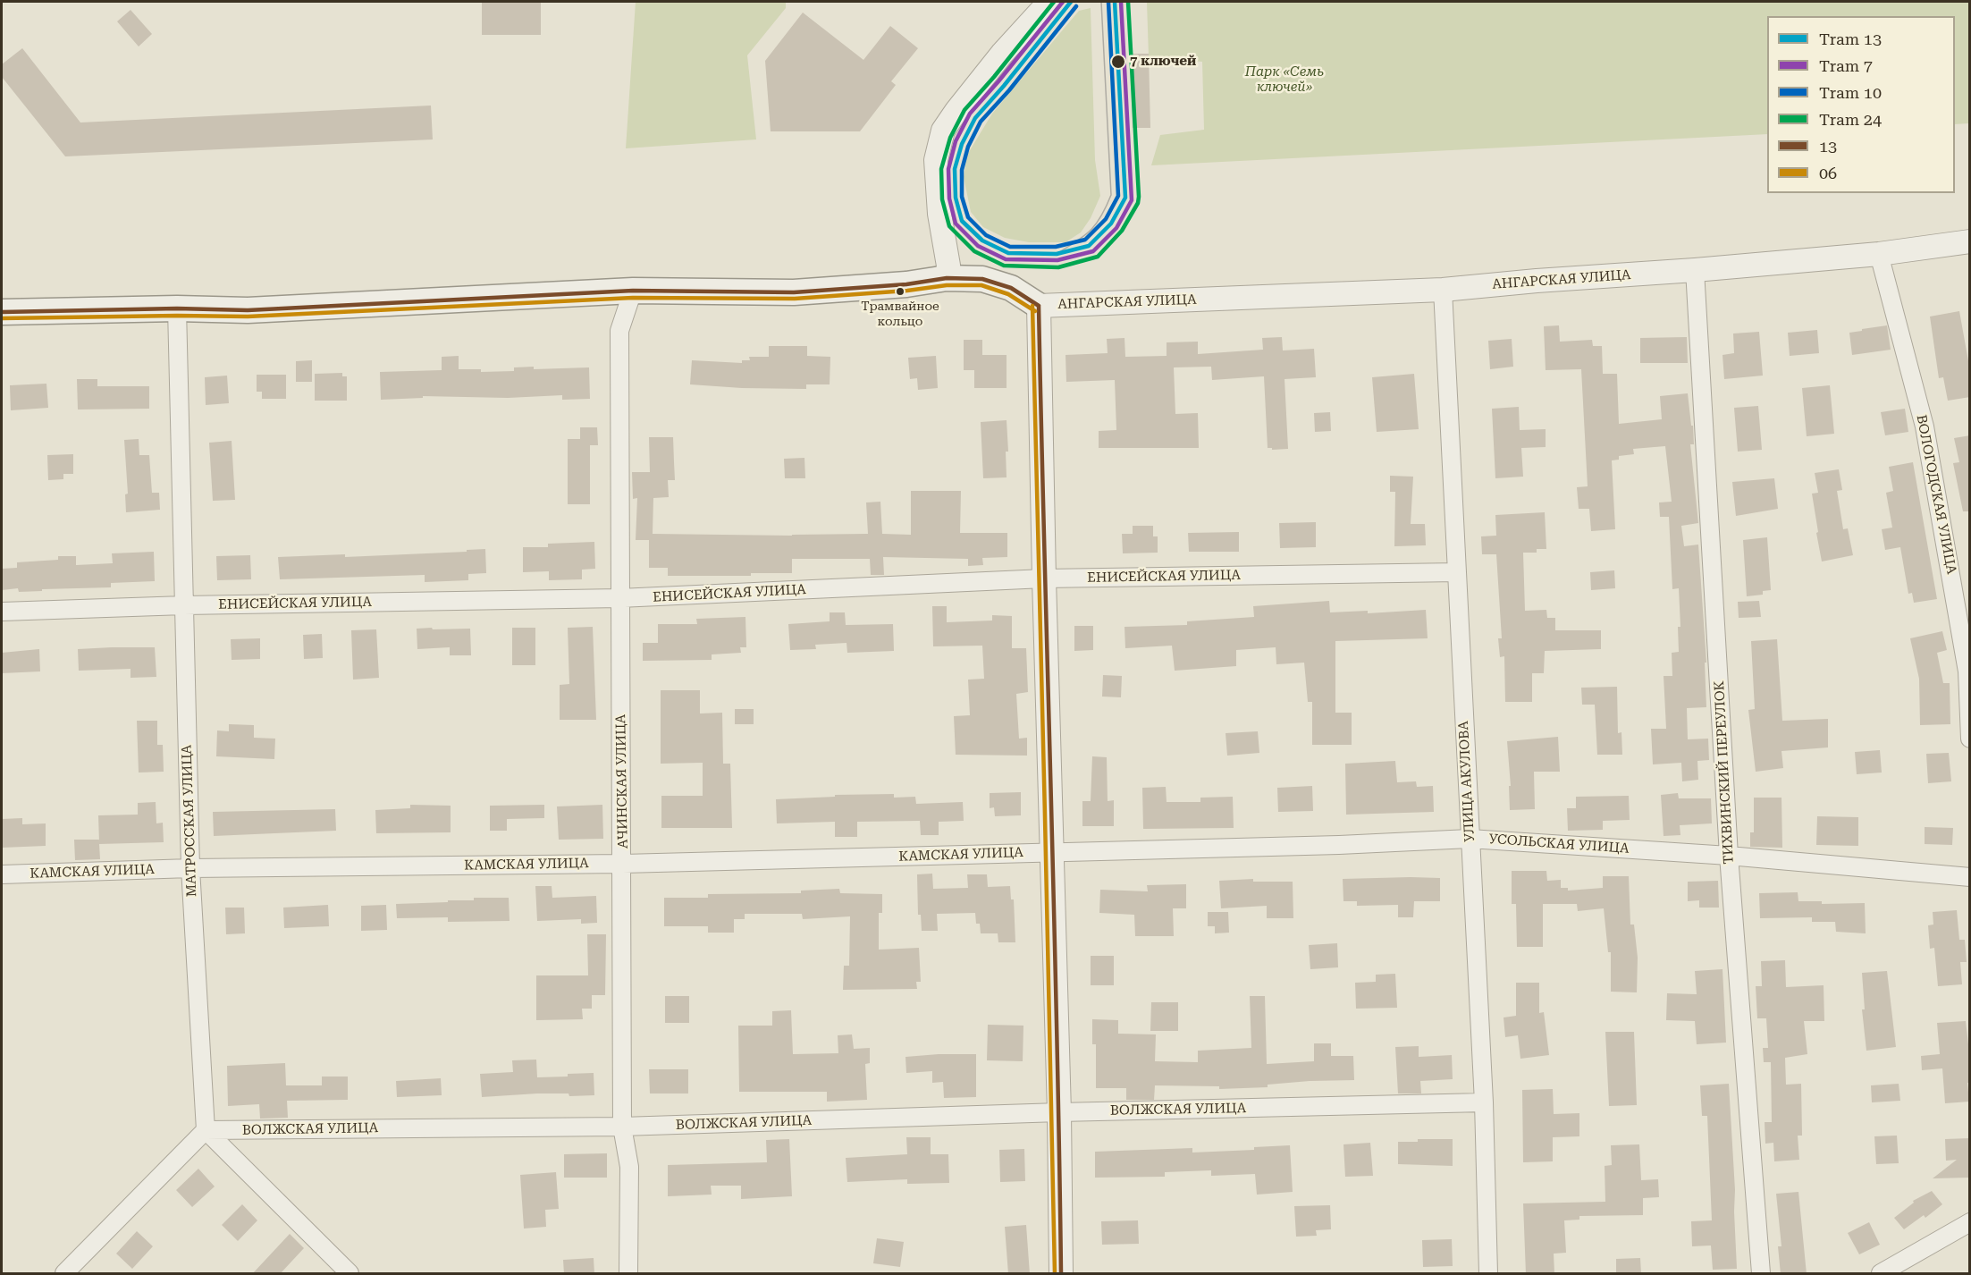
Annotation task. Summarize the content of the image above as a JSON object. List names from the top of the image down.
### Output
{
  "streets": {
    "main road": ["АНГАРСКАЯ УЛИЦА"],
    "street": [
      "ВОЛОГОДСКАЯ УЛИЦА",
      "ЕНИСЕЙСКАЯ УЛИЦА",
      "ТИХВИНСКИЙ ПЕРЕУЛОК",
      "АЧИНСКАЯ УЛИЦА",
      "УЛИЦА АКУЛОВА",
      "МАТРОССКАЯ УЛИЦА",
      "УСОЛЬСКАЯ УЛИЦА",
      "КАМСКАЯ УЛИЦА",
      "ВОЛЖСКАЯ УЛИЦА"
    ]
  },
  "crossings": [
    ["АНГАРСКАЯ УЛИЦА", "ВОЛОГОДСКАЯ УЛИЦА"],
    ["АНГАРСКАЯ УЛИЦА", "ТИХВИНСКИЙ ПЕРЕУЛОК"],
    ["АНГАРСКАЯ УЛИЦА", "АЧИНСКАЯ УЛИЦА"],
    ["АНГАРСКАЯ УЛИЦА", "УЛИЦА АКУЛОВА"],
    ["АНГАРСКАЯ УЛИЦА", "МАТРОССКАЯ УЛИЦА"],
    ["ЕНИСЕЙСКАЯ УЛИЦА", "АЧИНСКАЯ УЛИЦА"],
    ["ЕНИСЕЙСКАЯ УЛИЦА", "УЛИЦА АКУЛОВА"],
    ["ЕНИСЕЙСКАЯ УЛИЦА", "МАТРОССКАЯ УЛИЦА"],
    ["ТИХВИНСКИЙ ПЕРЕУЛОК", "УСОЛЬСКАЯ УЛИЦА"],
    ["АЧИНСКАЯ УЛИЦА", "КАМСКАЯ УЛИЦА"],
    ["АЧИНСКАЯ УЛИЦА", "ВОЛЖСКАЯ УЛИЦА"],
    ["УЛИЦА АКУЛОВА", "УСОЛЬСКАЯ УЛИЦА"],
    ["УЛИЦА АКУЛОВА", "ВОЛЖСКАЯ УЛИЦА"],
    ["МАТРОССКАЯ УЛИЦА", "КАМСКАЯ УЛИЦА"],
    ["МАТРОССКАЯ УЛИЦА", "ВОЛЖСКАЯ УЛИЦА"],
    ["УСОЛЬСКАЯ УЛИЦА", "КАМСКАЯ УЛИЦА"]
  ],
  "parks": ["Парк «Семь ключей»"],
  "places": ["7 ключей", "Трамвайное кольцо"],
  "lines": [
    "tram line 13",
    "tram line 7",
    "tram line 10",
    "tram line 24",
    "transit line 13",
    "transit line 06"
  ],
  "legend": [
    "Tram 13",
    "Tram 7",
    "Tram 10",
    "Tram 24",
    "13",
    "06"
  ]
}
